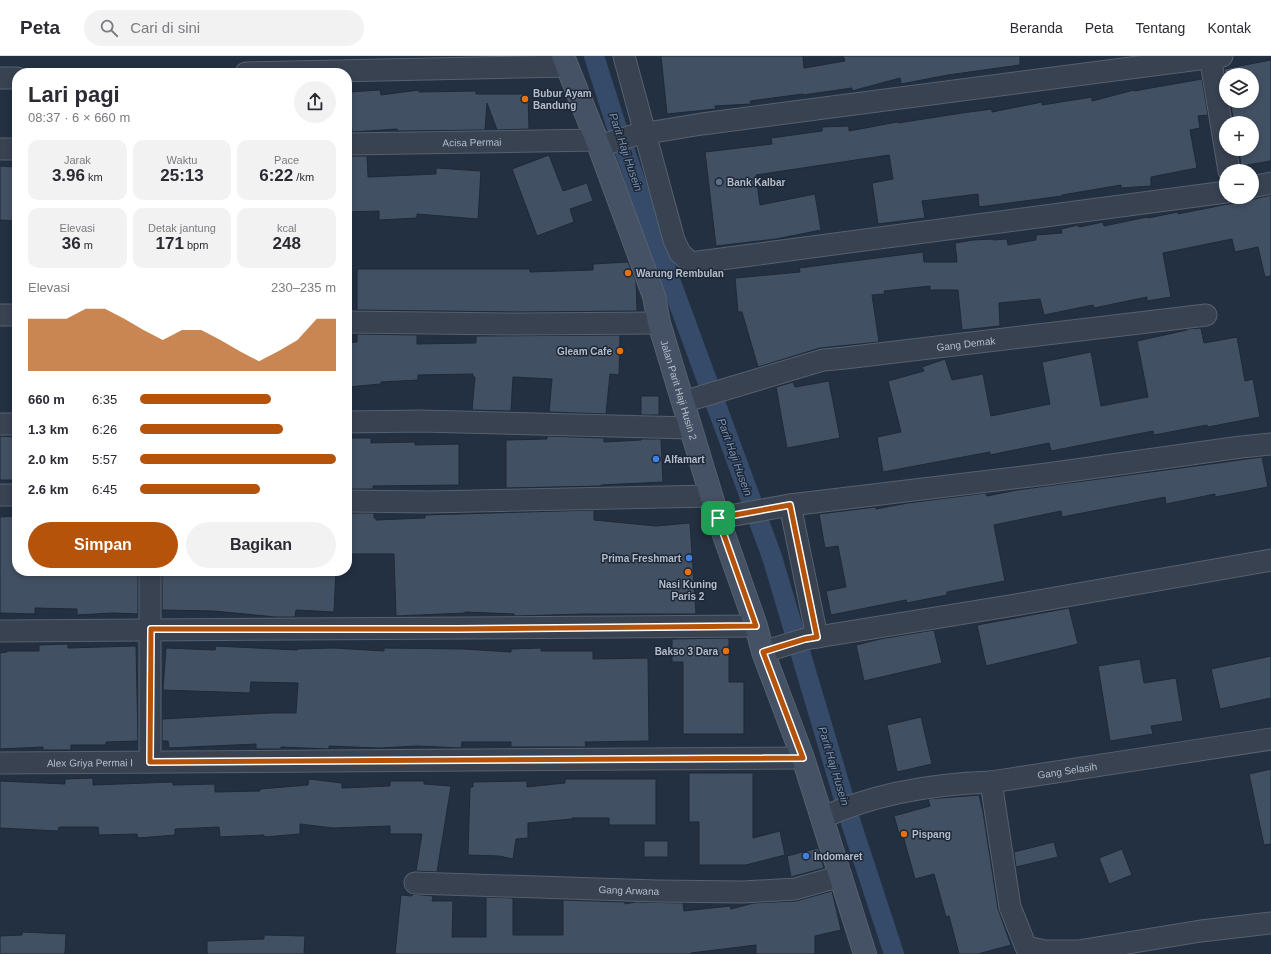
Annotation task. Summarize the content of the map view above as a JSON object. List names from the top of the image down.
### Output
{
  "streets": {
    "street": [
      "Acisa Permai",
      "Gang Demak",
      "Jalan Parit Haji Husin 2",
      "Alex Griya Permai I",
      "Gang Selasih",
      "Gang Arwana"
    ]
  },
  "crossings": [
    ["Acisa Permai", "Jalan Parit Haji Husin 2"],
    ["Gang Demak", "Jalan Parit Haji Husin 2"],
    ["Jalan Parit Haji Husin 2", "Alex Griya Permai I"],
    ["Jalan Parit Haji Husin 2", "Gang Selasih"],
    ["Jalan Parit Haji Husin 2", "Gang Arwana"]
  ],
  "water": ["Parit Haji Husein"],
  "places": [
    "Bubur Ayam Bandung",
    "Bank Kalbar",
    "Warung Rembulan",
    "Gleam Cafe",
    "Alfamart",
    "Prima Freshmart",
    "Nasi Kuning Paris 2",
    "Bakso 3 Dara",
    "Pispang",
    "Indomaret"
  ],
  "page": {
    "header": "Peta",
    "search": "Cari di sini",
    "nav": [
      "Beranda",
      "Peta",
      "Tentang",
      "Kontak"
    ],
    "map_buttons": ["+", "−"],
    "heading": ["Lari pagi", "08:37 · 6 × 660 m"],
    "stats": [
      ["Jarak", "3.96 km"],
      ["Waktu", "25:13"],
      ["Pace", "6:22 /km"],
      ["Elevasi", "36 m"],
      ["Detak jantung", "171 bpm"],
      ["kcal", "248"]
    ],
    "chart": ["Elevasi", "230–235 m"],
    "list": [
      {
        "name": "660 m",
        "note": "6:35"
      },
      {
        "name": "1.3 km",
        "note": "6:26"
      },
      {
        "name": "2.0 km",
        "note": "5:57"
      },
      {
        "name": "2.6 km",
        "note": "6:45"
      }
    ],
    "buttons": ["Simpan", "Bagikan"]
  }
}
